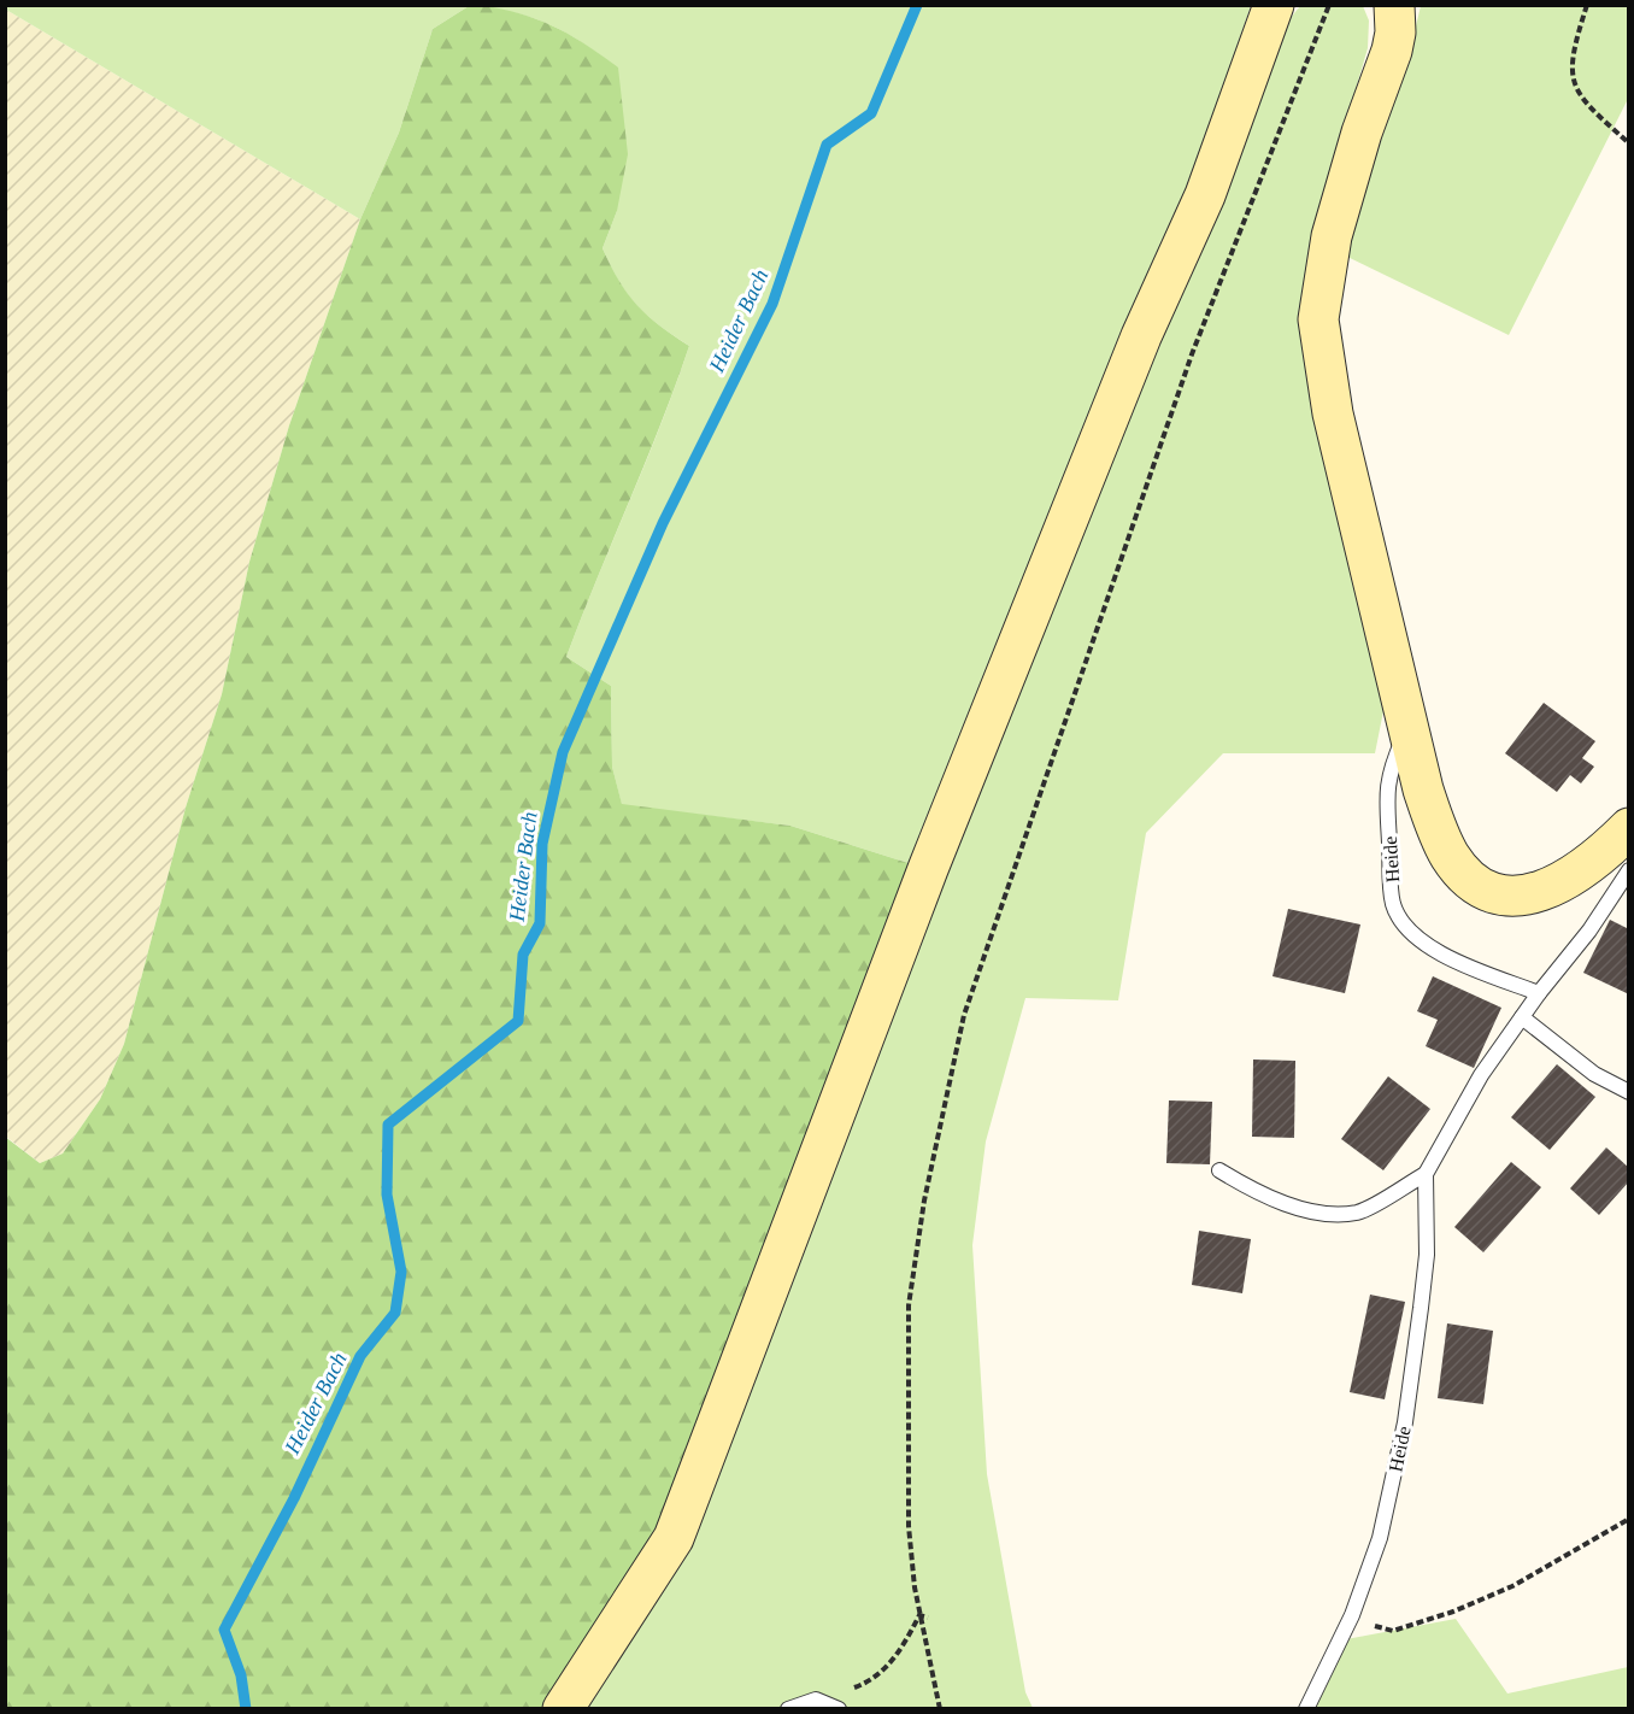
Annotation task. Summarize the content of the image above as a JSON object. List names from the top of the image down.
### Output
{
  "streets": {
    "lane": ["Heide"]
  },
  "water": ["Heider Bach"]
}
